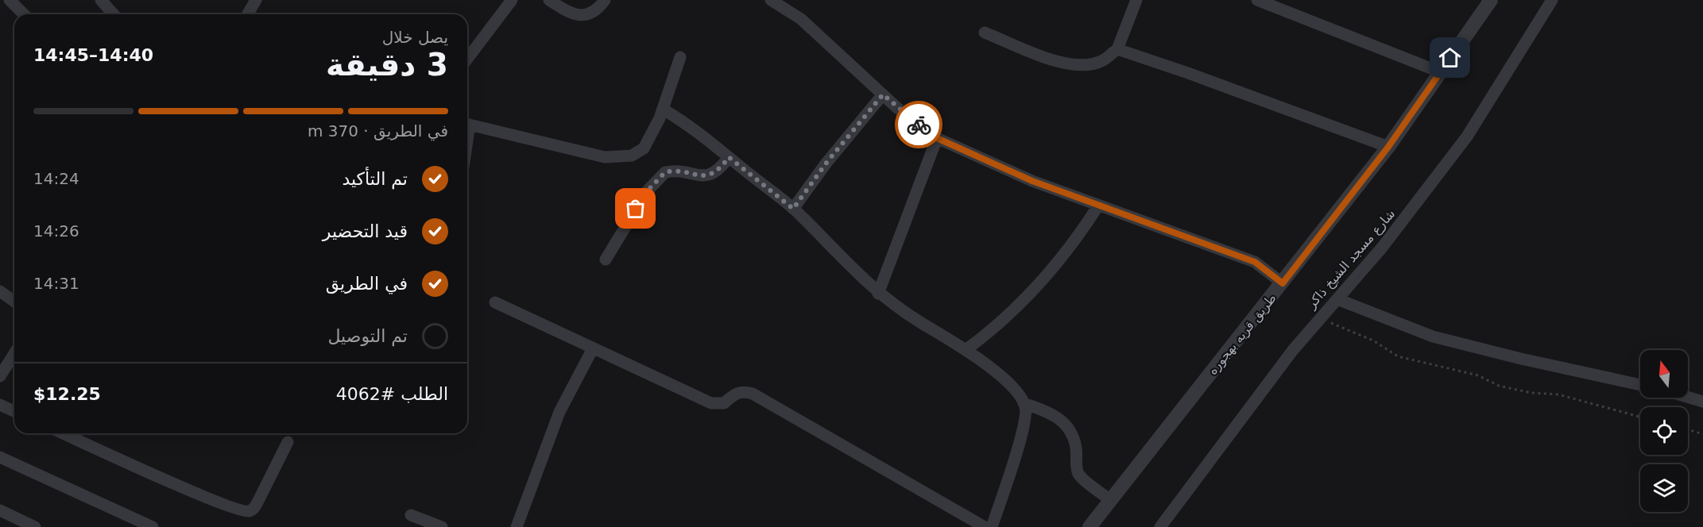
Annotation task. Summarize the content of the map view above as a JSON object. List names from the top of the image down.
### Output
{
  "streets": {
    "street": ["شارع مسجد الشيخ ذاكر", "طريق قريه بهجوره"]
  },
  "north": "top",
  "page": {
    "heading": ["3 دقيقة", "يصل خلال", "14:40–14:45"],
    "panel": ["الطلب #4062", "$12.25"],
    "bar": "في الطريق · 370 m",
    "list": [
      ["تم التأكيد", "14:24"],
      ["قيد التحضير", "14:26"],
      ["في الطريق", "14:31"],
      "تم التوصيل"
    ]
  }
}
